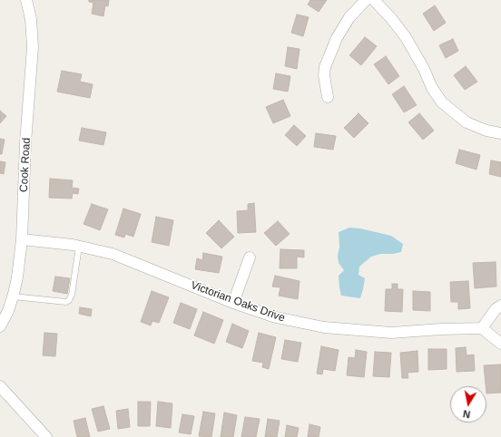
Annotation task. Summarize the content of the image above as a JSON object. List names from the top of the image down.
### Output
{
  "streets": {
    "street": ["Cook Road", "Victorian Oaks Drive"]
  },
  "crossings": [
    ["Cook Road", "Victorian Oaks Drive"]
  ],
  "north": "bottom"
}
